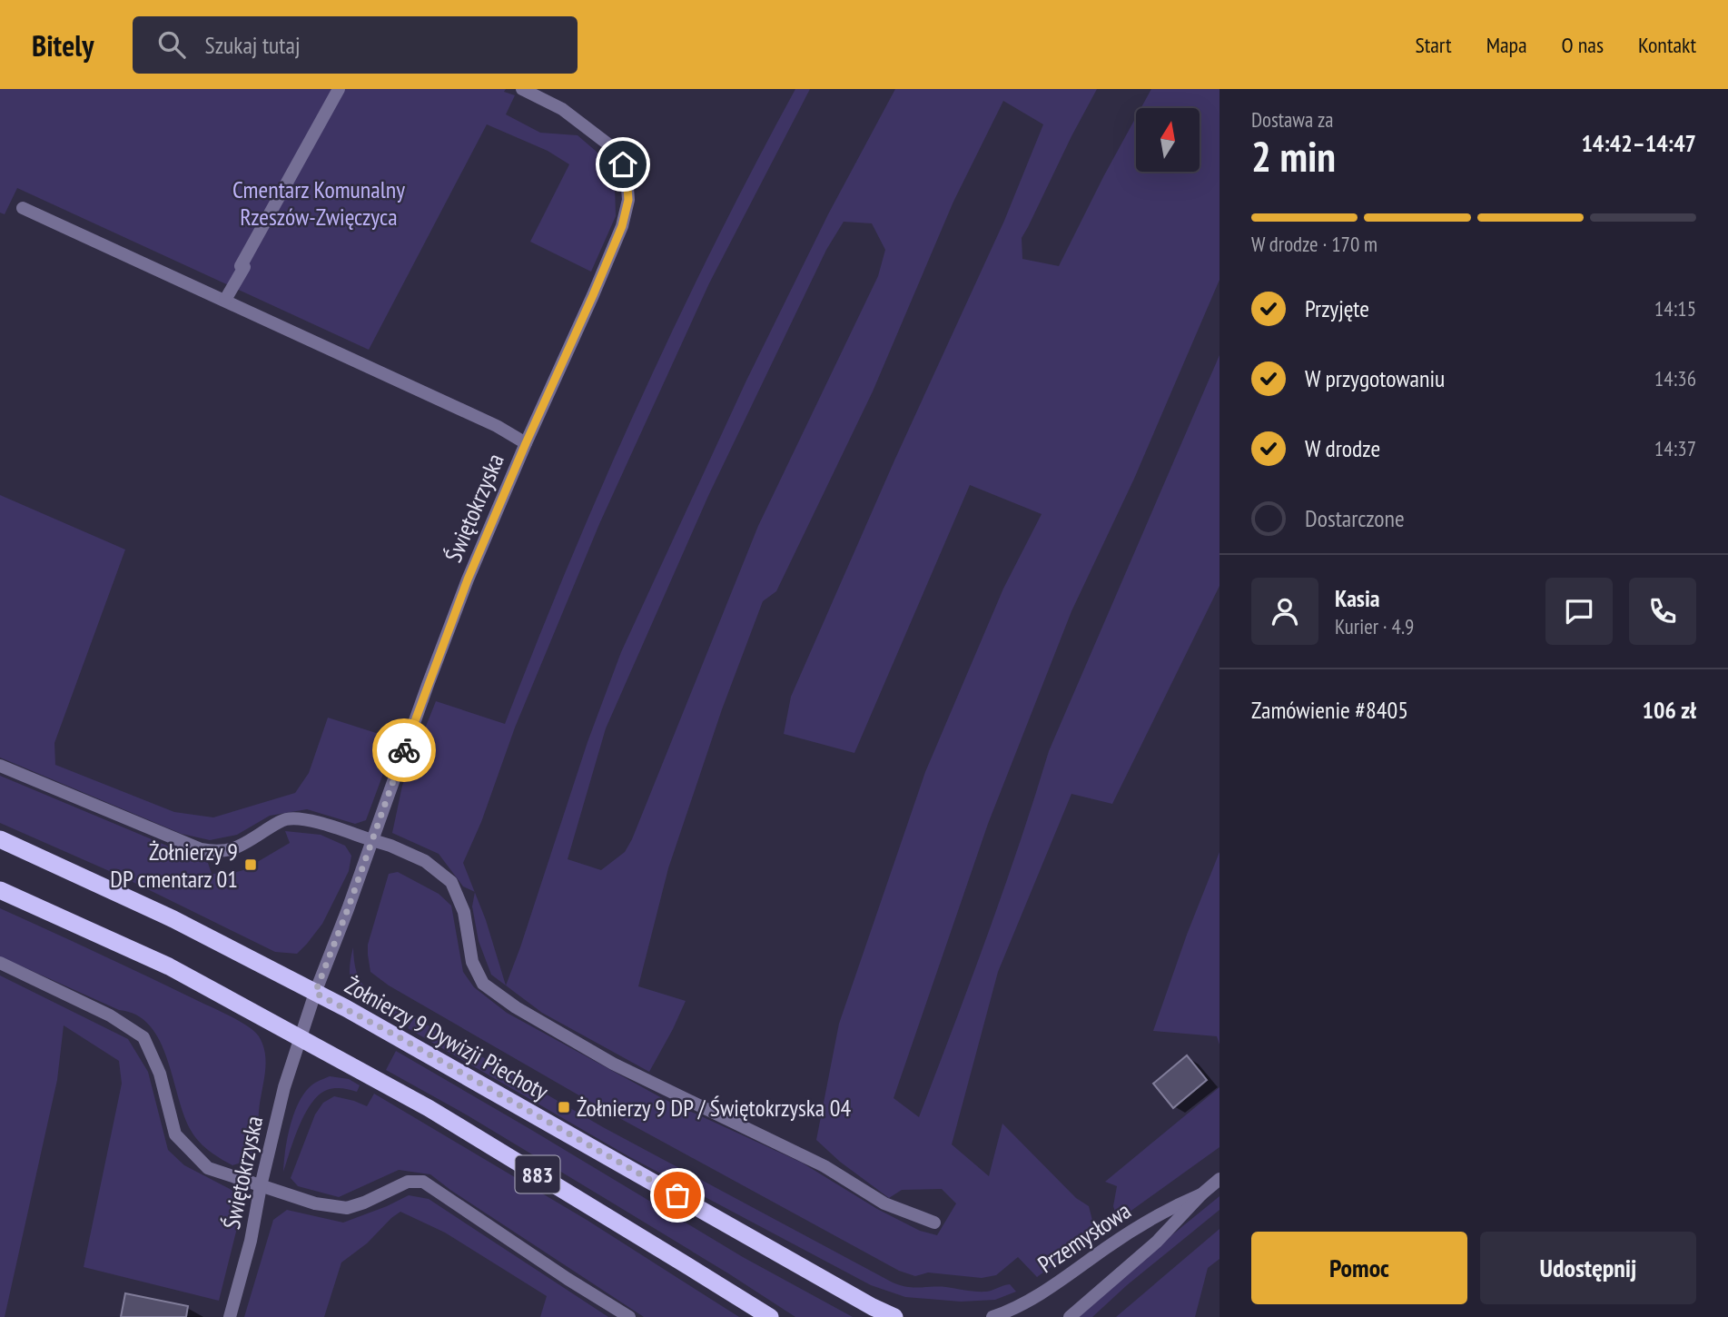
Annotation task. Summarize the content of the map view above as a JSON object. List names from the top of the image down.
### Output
{
  "streets": {
    "highway": ["Żołnierzy 9 Dywizji Piechoty", "883"],
    "street": ["Świętokrzyska", "Przemysłowa"]
  },
  "crossings": [
    ["Świętokrzyska", "Żołnierzy 9 Dywizji Piechoty"],
    ["Świętokrzyska", "883"]
  ],
  "parks": ["Cmentarz Komunalny Rzeszów-Zwięczyca"],
  "places": {
    "transit": ["Żołnierzy 9 DP cmentarz 01", "Żołnierzy 9 DP / Świętokrzyska 04"]
  },
  "north": "top",
  "page": {
    "header": "Bitely",
    "search": "Szukaj tutaj",
    "nav": [
      "Start",
      "Mapa",
      "O nas",
      "Kontakt"
    ],
    "heading": ["2 min", "Dostawa za", "14:42–14:47"],
    "panel": [
      "Kasia",
      "Kurier · 4.9",
      "Zamówienie #8405",
      "106 zł"
    ],
    "bar": "W drodze · 170 m",
    "list": [
      ["Przyjęte", "14:15"],
      ["W przygotowaniu", "14:36"],
      ["W drodze", "14:37"],
      "Dostarczone"
    ],
    "buttons": ["Pomoc", "Udostępnij"]
  }
}
